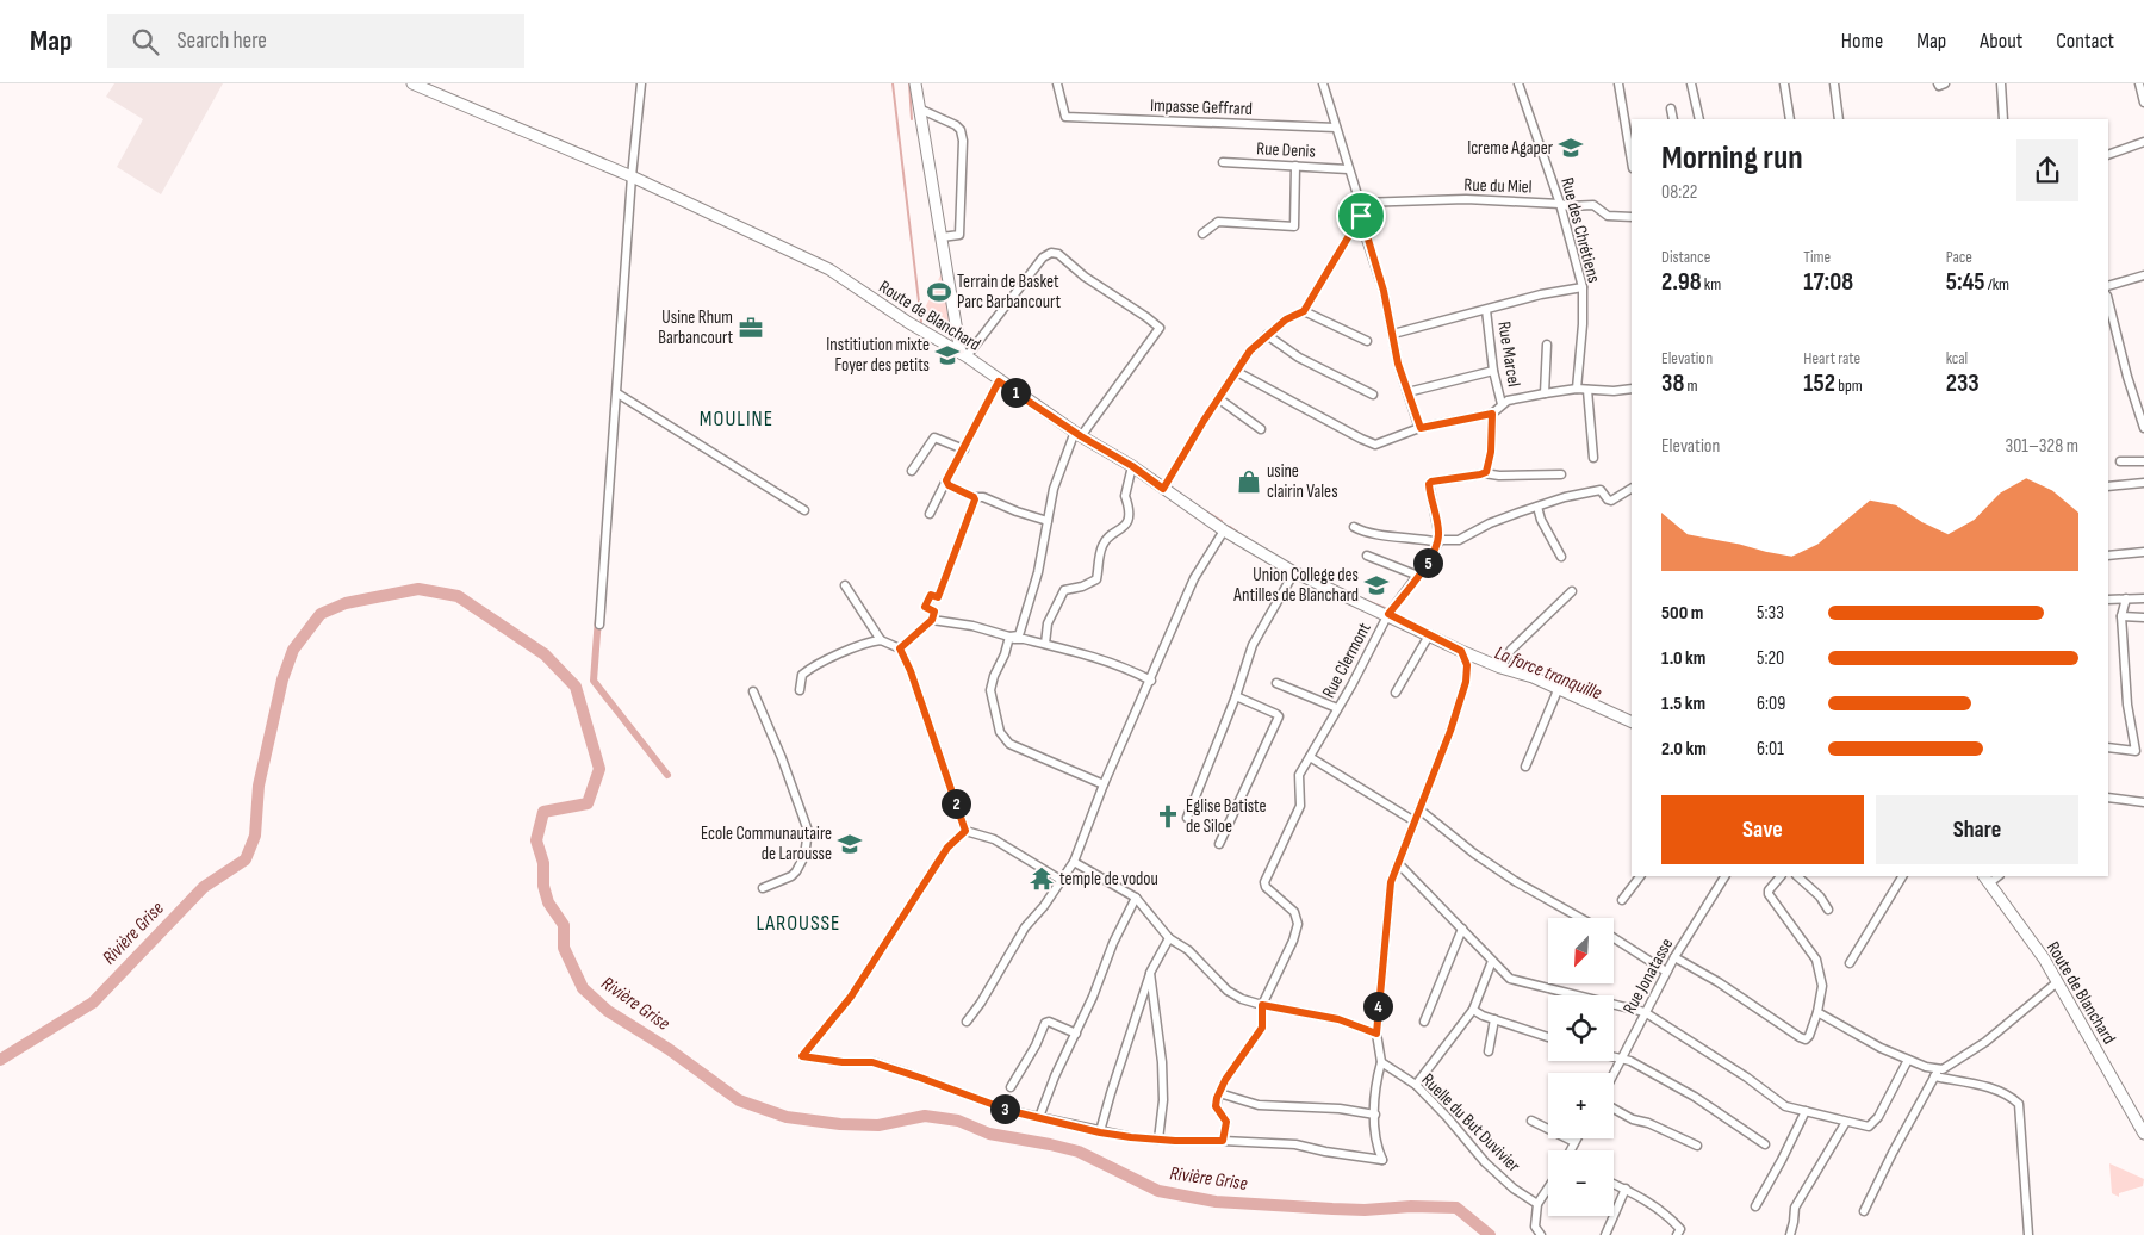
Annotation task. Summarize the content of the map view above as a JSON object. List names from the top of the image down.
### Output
{
  "streets": {
    "street": [
      "Impasse Geffrard",
      "Rue Denis",
      "Rue du Miel",
      "Rue des Chrétiens",
      "Route de Blanchard",
      "Rue Marcel",
      "Rue Clermont",
      "Rue Jonatasse",
      "Ruelle du But Duvivier"
    ]
  },
  "crossings": [
    ["Rue du Miel", "Rue des Chrétiens"],
    ["Route de Blanchard", "Rue Clermont"]
  ],
  "districts": ["MOULINE", "LAROUSSE"],
  "water": ["La force tranquille", "Rivière Grise"],
  "places": {
    "school or university": [
      "Icreme Agaper",
      "Institiution mixte Foyer des petits",
      "Union College des Antilles de Blanchard",
      "Ecole Communautaire de Larousse"
    ],
    "sports": ["Terrain de Basket Parc Barbancourt"],
    "office": ["Usine Rhum Barbancourt"],
    "shop": ["usine clairin Vales"],
    "church": ["Eglise Batiste de Siloe"],
    "temple": ["temple de vodou"]
  },
  "north": "bottom left",
  "page": {
    "header": "Map",
    "search": "Search here",
    "nav": [
      "Home",
      "Map",
      "About",
      "Contact"
    ],
    "heading": ["Morning run", "08:22"],
    "stats": [
      ["Distance", "2.98 km"],
      ["Time", "17:08"],
      ["Pace", "5:45 /km"],
      ["Elevation", "38 m"],
      ["Heart rate", "152 bpm"],
      ["kcal", "233"]
    ],
    "pins": [
      "1",
      "5",
      "2",
      "4",
      "3"
    ],
    "chart": ["Elevation", "301–328 m"],
    "list": [
      {
        "name": "500 m",
        "note": "5:33"
      },
      {
        "name": "1.0 km",
        "note": "5:20"
      },
      {
        "name": "1.5 km",
        "note": "6:09"
      },
      {
        "name": "2.0 km",
        "note": "6:01"
      }
    ],
    "buttons": ["Save", "Share"],
    "map_buttons": ["+", "−"]
  }
}
